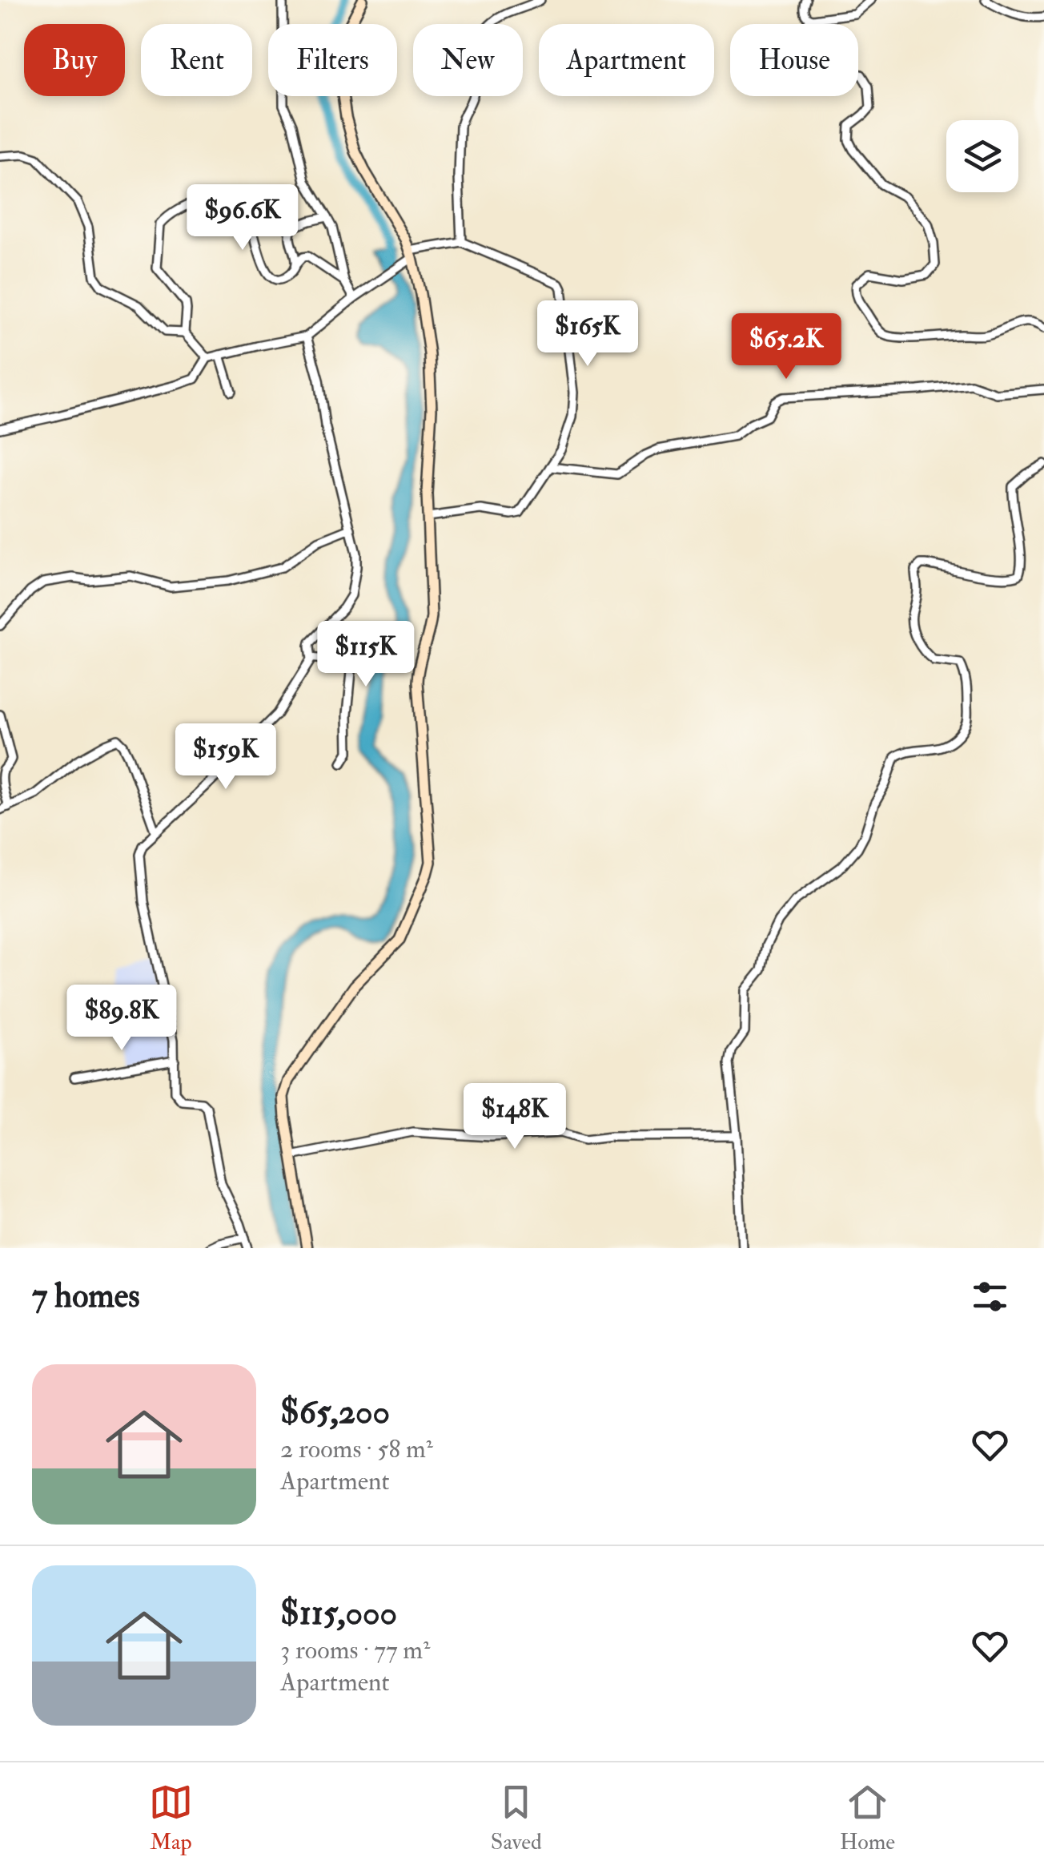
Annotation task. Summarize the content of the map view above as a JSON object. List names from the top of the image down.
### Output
{
  "page": {
    "chip": [
      "Buy",
      "Rent",
      "Filters",
      "New",
      "Apartment",
      "House"
    ],
    "price": [
      "$96.6K",
      "$165K",
      "$65.2K",
      "$115K",
      "$159K",
      "$89.8K",
      "$148K"
    ],
    "heading": "7 homes",
    "list": [
      {
        "name": "$65,200",
        "note": "2 rooms · 58 m² · Apartment"
      },
      {
        "name": "$115,000",
        "note": "3 rooms · 77 m² · Apartment"
      }
    ],
    "tabs": ["Map", "Saved", "Home"]
  }
}
